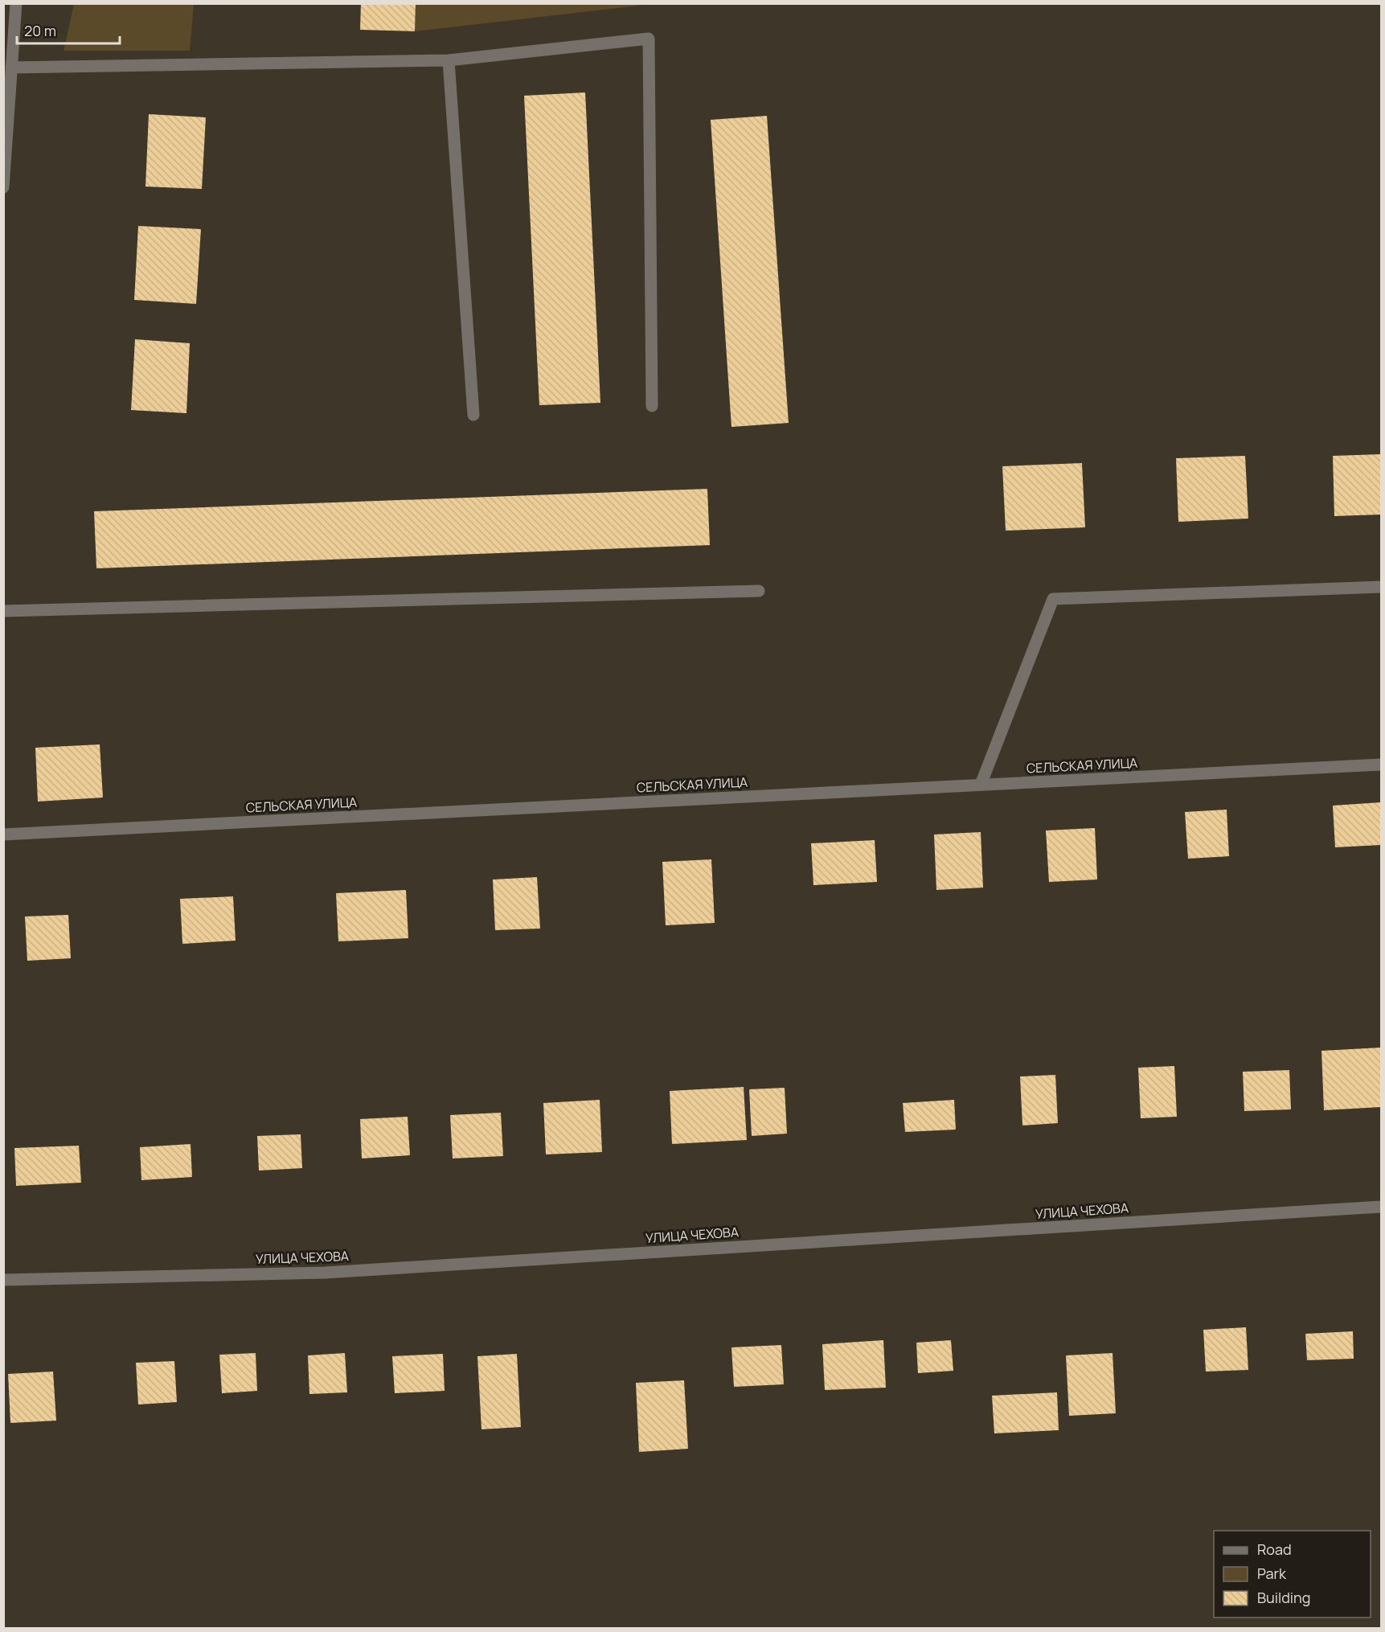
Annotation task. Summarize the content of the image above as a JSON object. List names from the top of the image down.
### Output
{
  "streets": {
    "street": ["СЕЛЬСКАЯ УЛИЦА", "УЛИЦА ЧЕХОВА"]
  },
  "legend": ["Road", "Park", "Building"],
  "scale_bar": "20 m"
}
